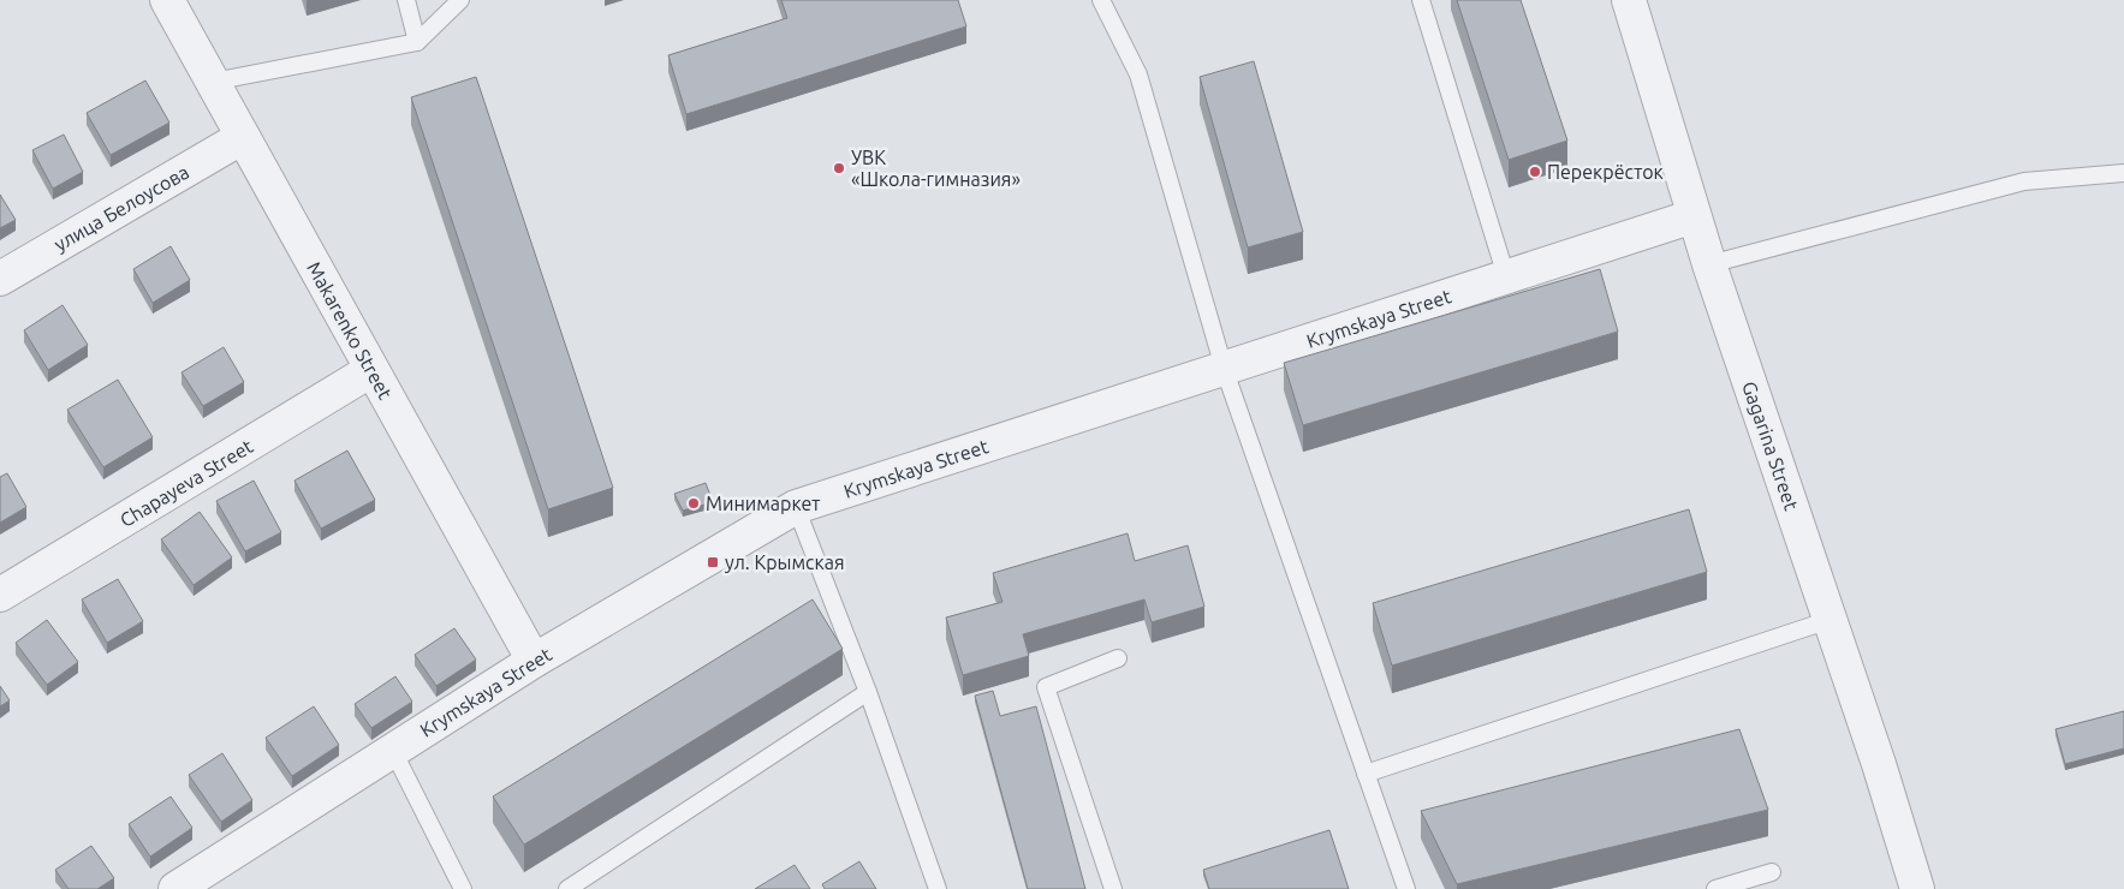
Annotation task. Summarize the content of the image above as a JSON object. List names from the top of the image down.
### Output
{
  "streets": {
    "street": [
      "улица Белоусова",
      "Krymskaya Street",
      "Makarenko Street",
      "Gagarina Street",
      "Chapayeva Street"
    ]
  },
  "crossings": [
    ["улица Белоусова", "Makarenko Street"],
    ["Krymskaya Street", "Makarenko Street"],
    ["Krymskaya Street", "Gagarina Street"],
    ["Makarenko Street", "Chapayeva Street"]
  ],
  "places": {
    "other": ["УВК «Школа-гимназия»", "Перекрёсток", "Минимаркет"],
    "transit": ["ул. Крымская"]
  }
}
